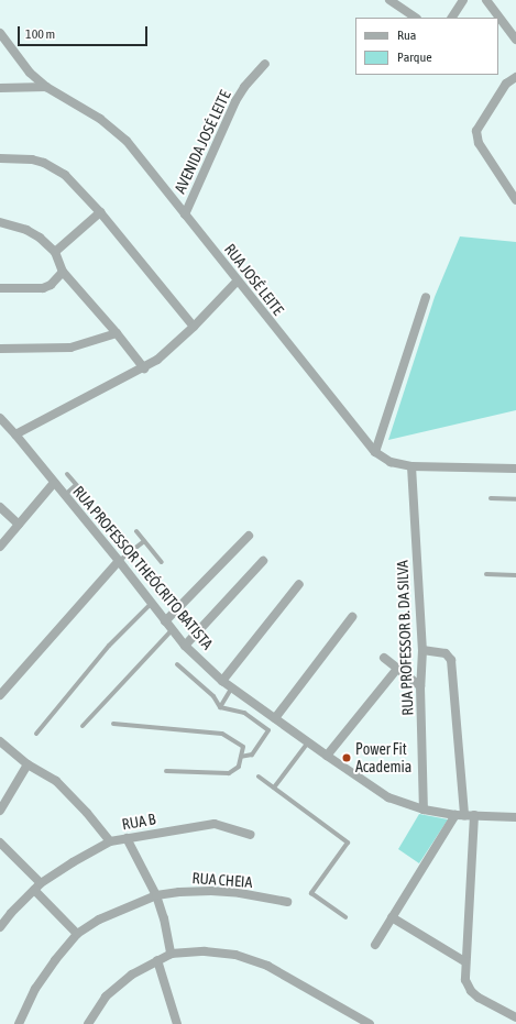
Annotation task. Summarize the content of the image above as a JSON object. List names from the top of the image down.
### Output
{
  "streets": {
    "street": [
      "AVENIDA JOSÉ LEITE",
      "RUA JOSÉ LEITE",
      "RUA PROFESSOR THEÓCRITO BATISTA",
      "RUA PROFESSOR B. DA SILVA",
      "RUA B",
      "RUA CHEIA"
    ]
  },
  "crossings": [
    ["AVENIDA JOSÉ LEITE", "RUA JOSÉ LEITE"],
    ["RUA JOSÉ LEITE", "RUA PROFESSOR B. DA SILVA"],
    ["RUA PROFESSOR THEÓCRITO BATISTA", "RUA PROFESSOR B. DA SILVA"]
  ],
  "places": ["Power Fit Academia"],
  "legend": ["Rua", "Parque"],
  "scale_bar": "100 m"
}
